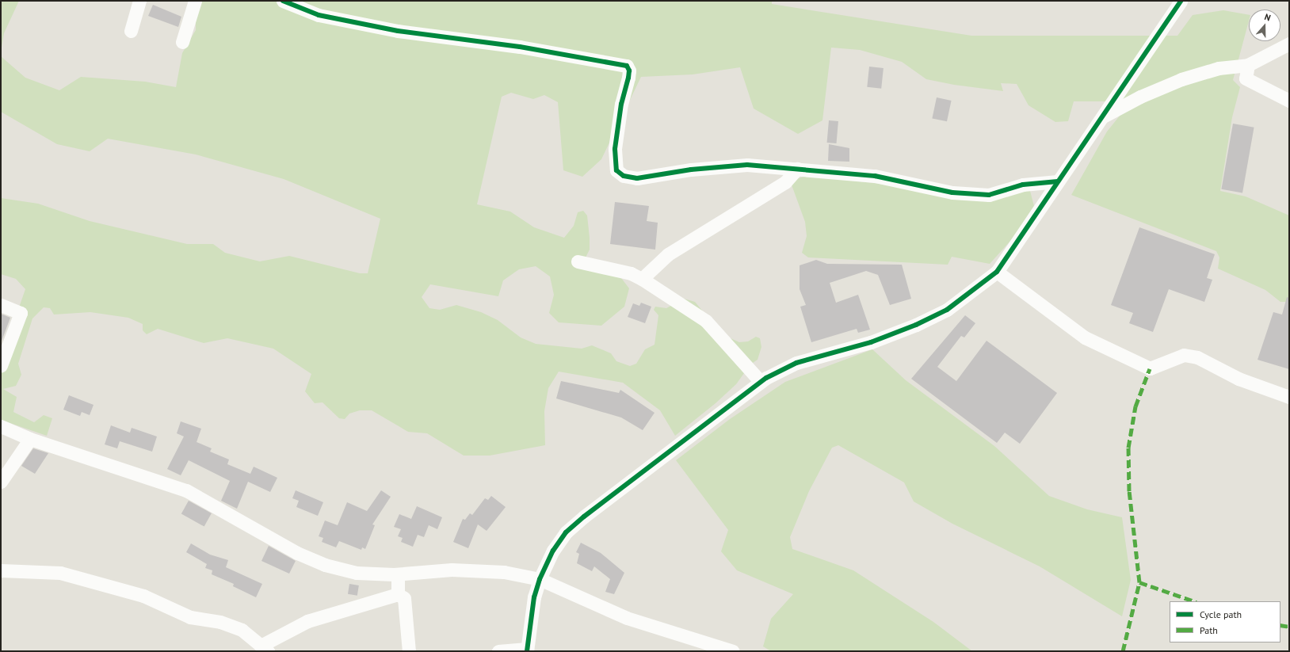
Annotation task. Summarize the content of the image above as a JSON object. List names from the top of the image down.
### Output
{
  "legend": ["Cycle path", "Path"],
  "north": "top"
}
